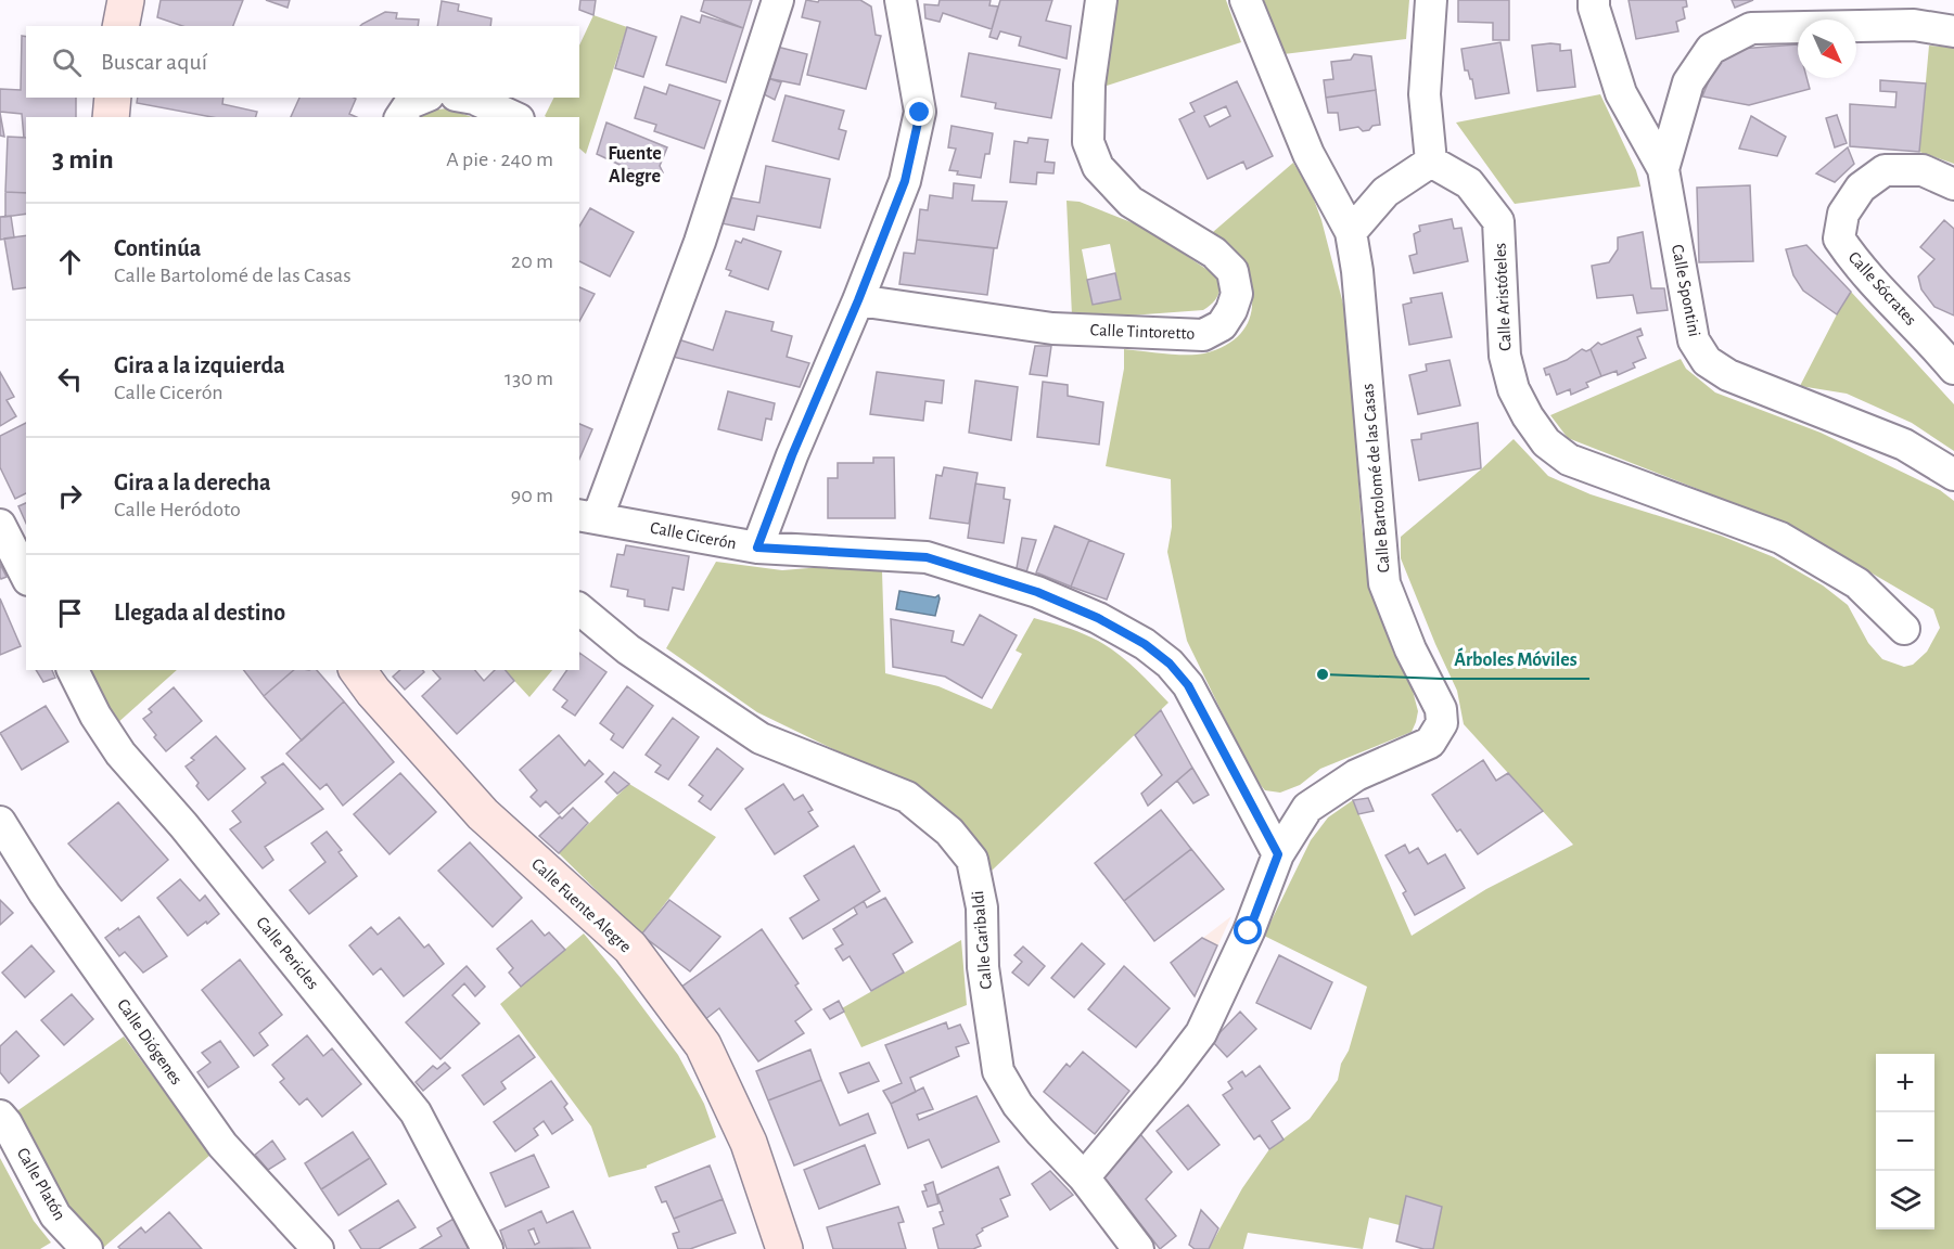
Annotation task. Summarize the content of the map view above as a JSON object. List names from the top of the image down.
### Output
{
  "streets": {
    "street": [
      "Calle Sócrates",
      "Calle Spontini",
      "Calle Aristóteles",
      "Calle Tintoretto",
      "Calle Bartolomé de las Casas",
      "Calle Cicerón",
      "Calle Fuente Alegre",
      "Calle Garibaldi",
      "Calle Pericles",
      "Calle Diógenes",
      "Calle Platón"
    ]
  },
  "crossings": [
    ["Calle Bartolomé de las Casas", "Calle Cicerón"],
    ["Calle Bartolomé de las Casas", "Calle Garibaldi"]
  ],
  "districts": ["Fuente Alegre"],
  "places": ["Árboles Móviles"],
  "north": "bottom right",
  "page": {
    "search": "Buscar aquí",
    "heading": ["3 min", "A pie · 240 m"],
    "list": [
      ["Continúa", "Calle Bartolomé de las Casas", "20 m"],
      ["Gira a la izquierda", "Calle Cicerón", "130 m"],
      ["Gira a la derecha", "Calle Heródoto", "90 m"],
      "Llegada al destino"
    ],
    "map_buttons": ["+", "−"]
  }
}
